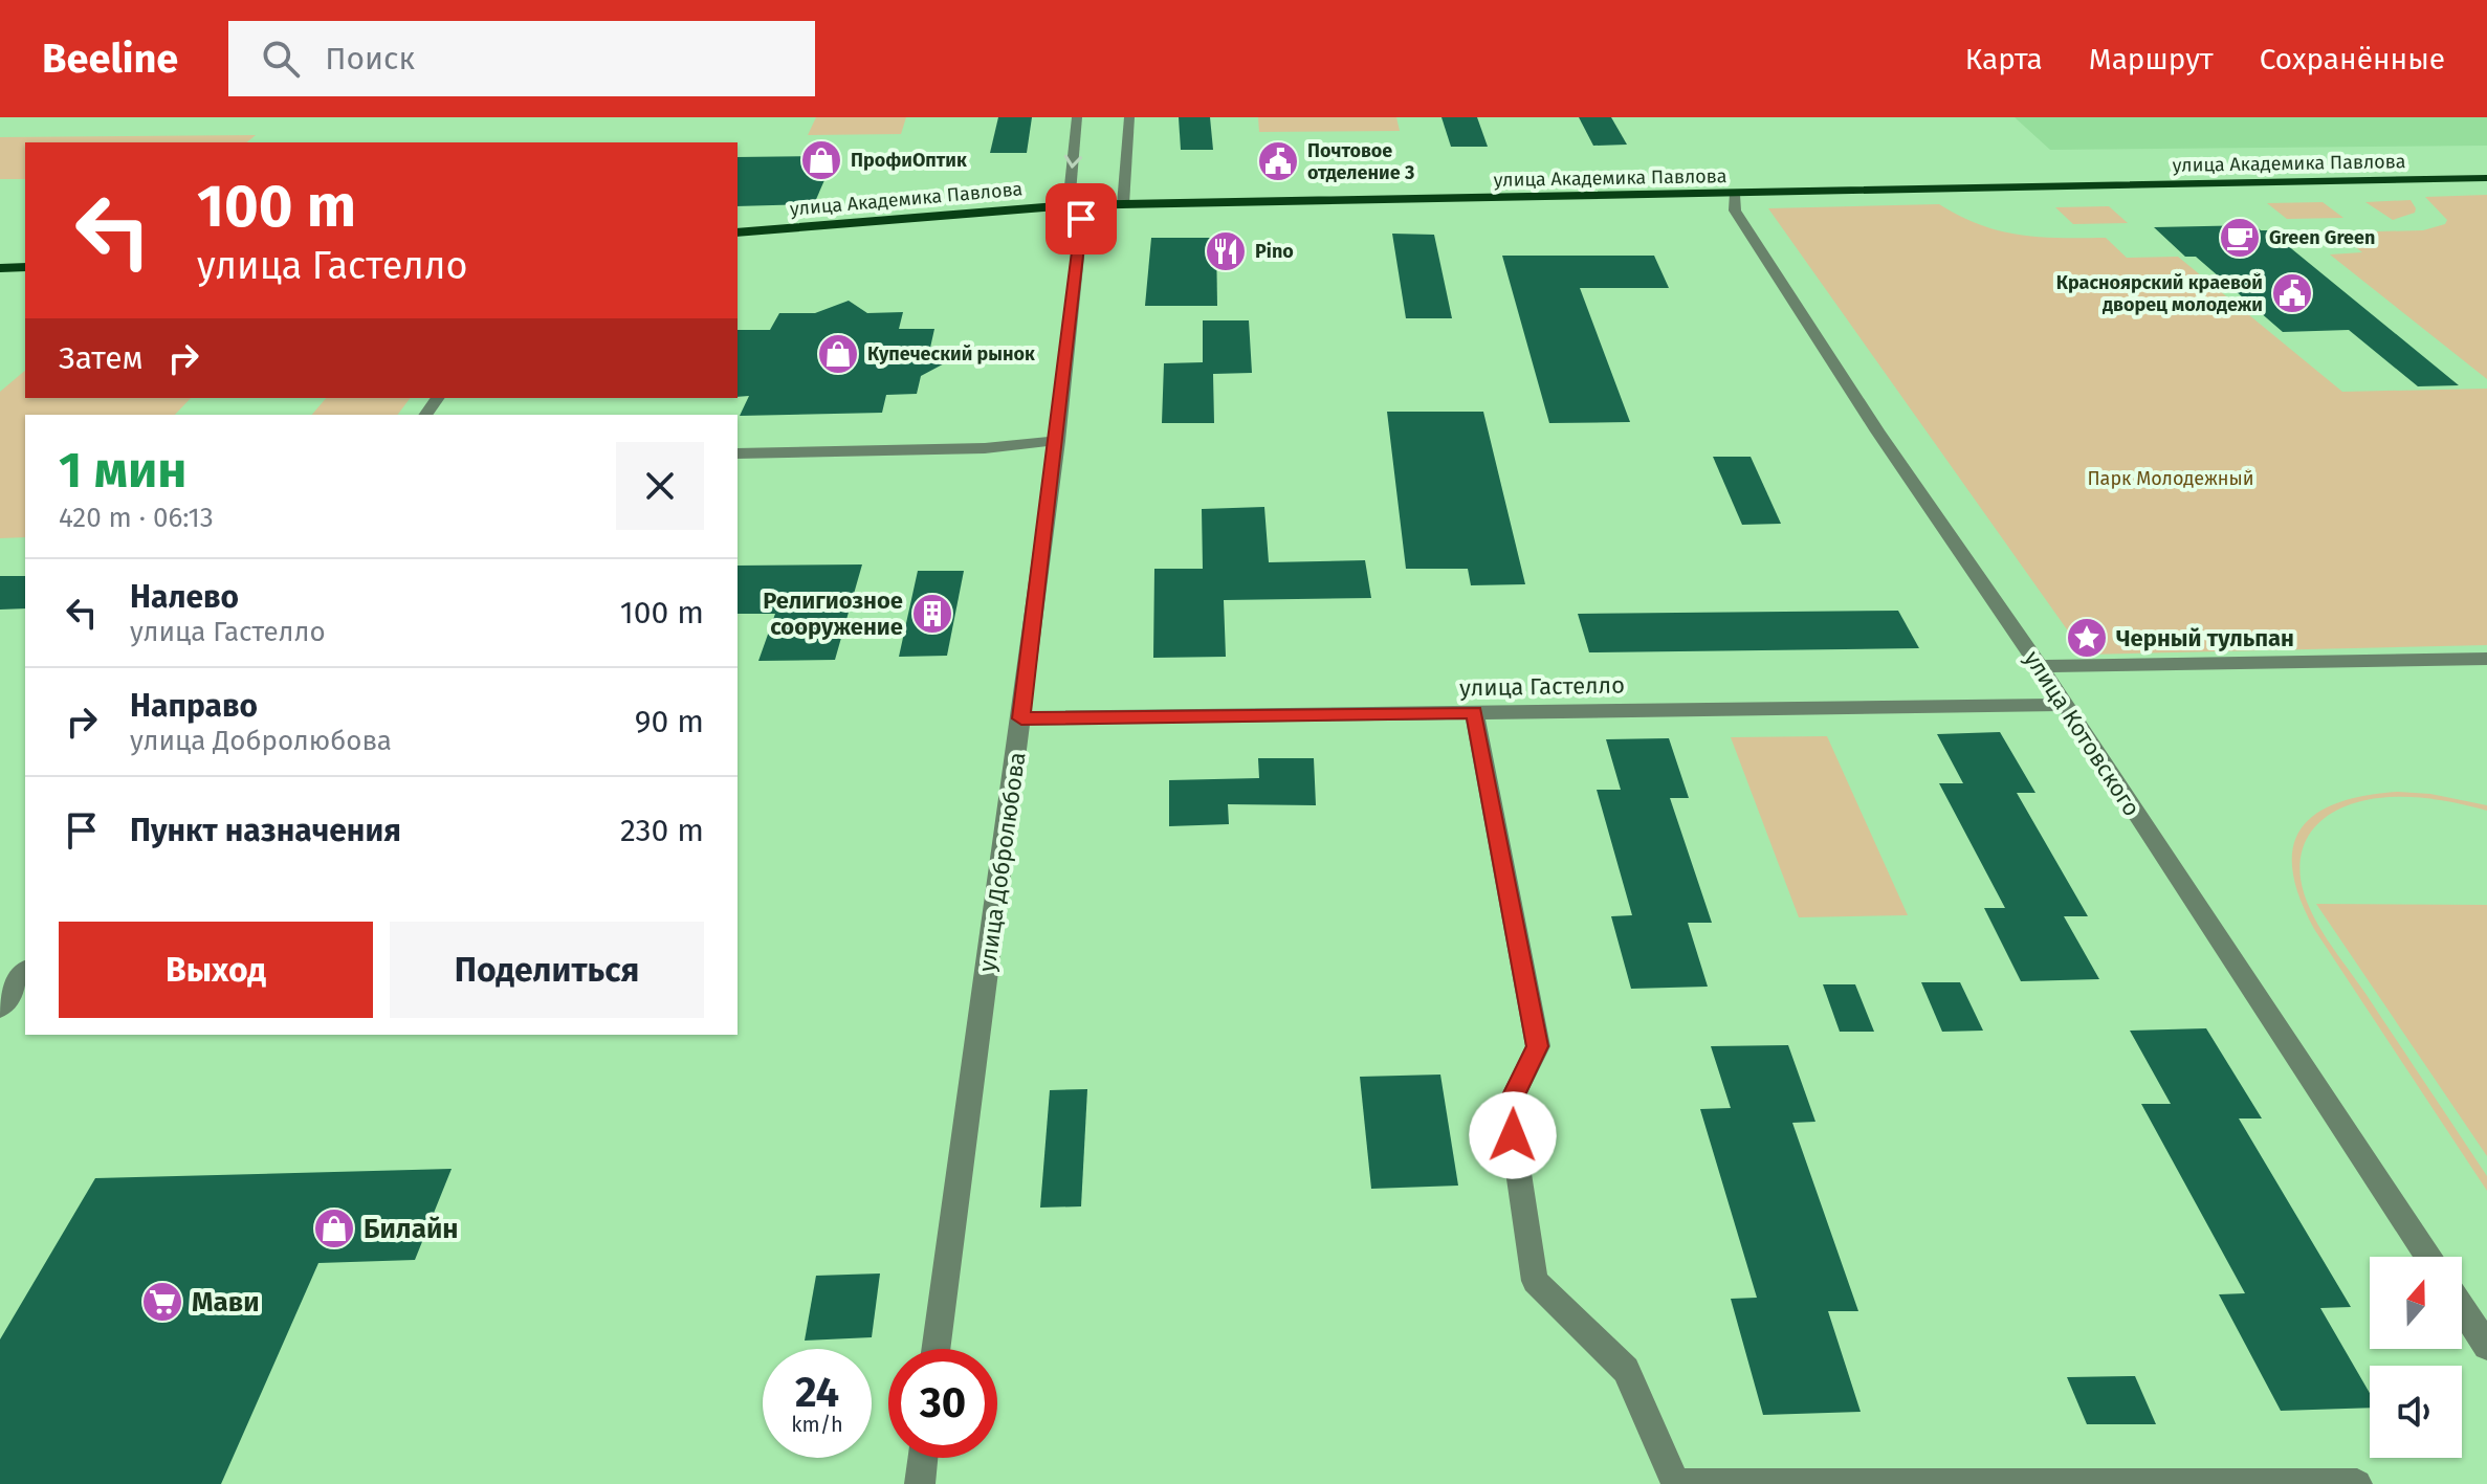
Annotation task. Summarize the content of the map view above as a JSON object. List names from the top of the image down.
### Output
{
  "streets": {
    "main road": ["улица Академика Павлова"],
    "street": ["улица Гастелло", "улица Котовского", "улица Добролюбова"]
  },
  "crossings": [
    ["улица Академика Павлова", "улица Котовского"],
    ["улица Академика Павлова", "улица Добролюбова"],
    ["улица Гастелло", "улица Котовского"],
    ["улица Гастелло", "улица Добролюбова"]
  ],
  "parks": ["Парк Молодежный"],
  "places": {
    "shop": ["ПрофиОптик", "Купеческий рынок", "Билайн"],
    "public building": ["Почтовое отделение 3", "Красноярский краевой дворец молодежи"],
    "cafe": ["Green Green"],
    "restaurant": ["Pino"],
    "building": ["Религиозное сооружение"],
    "place": ["Черный тульпан"],
    "supermarket": ["Мави"]
  },
  "north": "top",
  "page": {
    "header": "Beeline",
    "search": "Поиск",
    "nav": ["Карта", "Маршрут", "Сохранённые"],
    "turn": ["100 m", "улица Гастелло"],
    "then": "Затем",
    "heading": ["1 мин", "420 m · 06:13"],
    "list": [
      {
        "name": "Налево",
        "note": "улица Гастелло",
        "value": "100 m"
      },
      {
        "name": "Направо",
        "note": "улица Добролюбова",
        "value": "90 m"
      },
      {
        "name": "Пункт назначения",
        "value": "230 m"
      }
    ],
    "buttons": ["Выход", "Поделиться"],
    "speed": "24 km/h",
    "limit": "30"
  }
}
